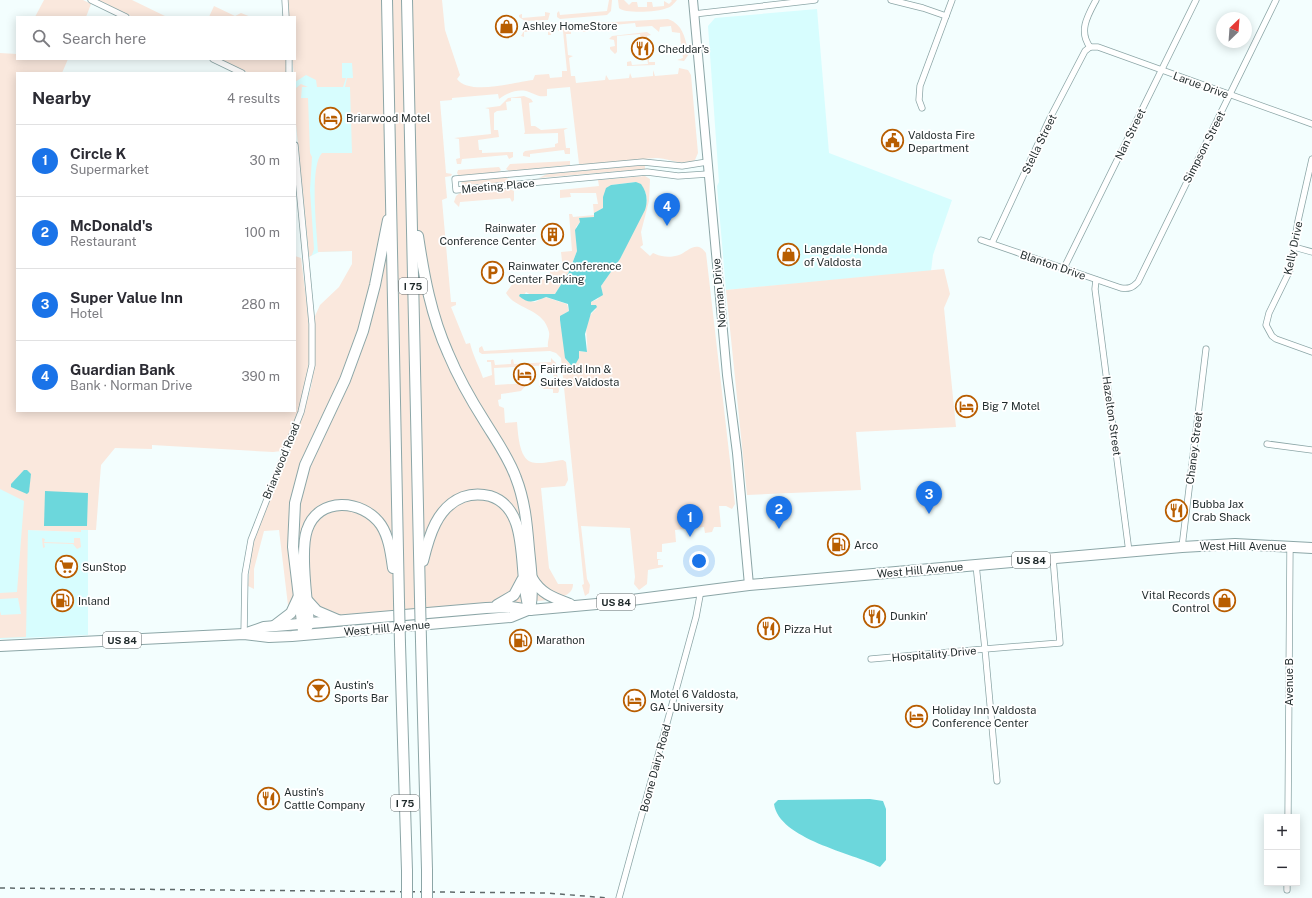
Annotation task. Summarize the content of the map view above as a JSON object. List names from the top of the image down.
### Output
{
  "streets": {
    "highway": ["I 75", "West Hill Avenue", "US 84"],
    "street": [
      "Larue Drive",
      "Nan Street",
      "Stella Street",
      "Simpson Street",
      "Meeting Place",
      "Kelly Drive",
      "Blanton Drive",
      "Norman Drive",
      "Hazelton Street",
      "Chaney Street",
      "Briarwood Road",
      "Hospitality Drive",
      "Avenue B",
      "Boone Dairy Road"
    ]
  },
  "crossings": [
    ["Larue Drive", "Nan Street"],
    ["Larue Drive", "Stella Street"],
    ["Larue Drive", "Simpson Street"],
    ["Nan Street", "Blanton Drive"],
    ["Stella Street", "Blanton Drive"],
    ["Simpson Street", "Blanton Drive"],
    ["Meeting Place", "Norman Drive"],
    ["Blanton Drive", "Hazelton Street"],
    ["Norman Drive", "West Hill Avenue"],
    ["Hazelton Street", "West Hill Avenue"],
    ["Chaney Street", "West Hill Avenue"],
    ["Briarwood Road", "West Hill Avenue"],
    ["West Hill Avenue", "Hospitality Drive"],
    ["West Hill Avenue", "Avenue B"],
    ["West Hill Avenue", "Boone Dairy Road"]
  ],
  "places": {
    "shop": ["Ashley HomeStore", "Langdale Honda of Valdosta", "Vital Records Control"],
    "restaurant": [
      "Cheddar's",
      "Bubba Jax Crab Shack",
      "Dunkin'",
      "Pizza Hut",
      "Austin's Cattle Company"
    ],
    "hotel": [
      "Briarwood Motel",
      "Fairfield Inn & Suites Valdosta",
      "Big 7 Motel",
      "Motel 6 Valdosta, GA - University",
      "Holiday Inn Valdosta Conference Center"
    ],
    "public building": ["Valdosta Fire Department"],
    "building": ["Rainwater Conference Center"],
    "parking": ["Rainwater Conference Center Parking"],
    "fuel station": ["Arco", "Inland", "Marathon"],
    "supermarket": ["SunStop"],
    "bar": ["Austin's Sports Bar"]
  },
  "north": "top right",
  "page": {
    "search": "Search here",
    "heading": ["Nearby", "4 results"],
    "list": [
      {
        "mark": "1",
        "name": "Circle K",
        "note": "Supermarket",
        "value": "30 m"
      },
      {
        "mark": "2",
        "name": "McDonald's",
        "note": "Restaurant",
        "value": "100 m"
      },
      {
        "mark": "3",
        "name": "Super Value Inn",
        "note": "Hotel",
        "value": "280 m"
      },
      {
        "mark": "4",
        "name": "Guardian Bank",
        "note": "Bank · Norman Drive",
        "value": "390 m"
      }
    ],
    "pins": [
      "4",
      "3",
      "2",
      "1"
    ],
    "map_buttons": ["+", "−"]
  }
}
